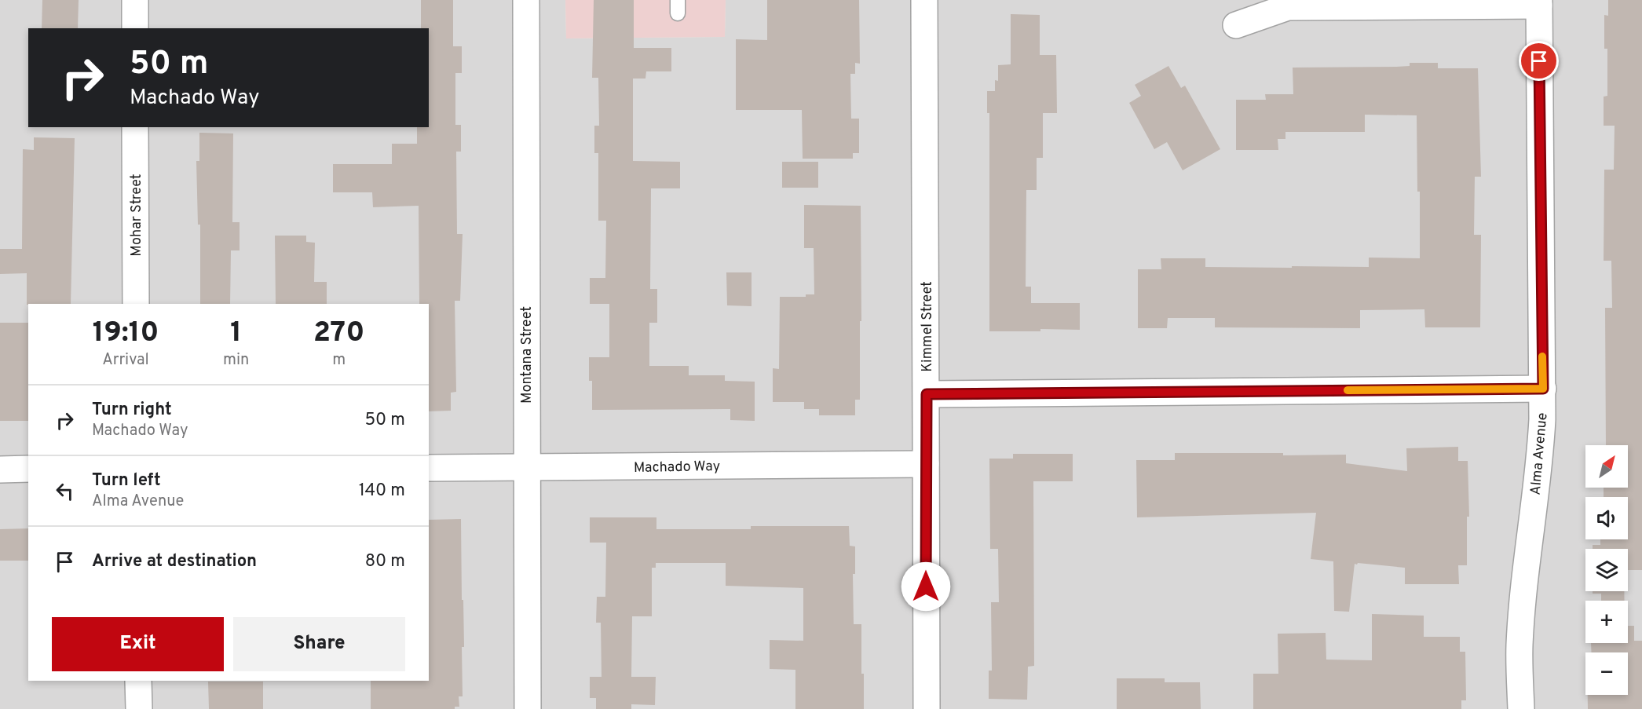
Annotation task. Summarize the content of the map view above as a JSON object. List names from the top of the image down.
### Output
{
  "streets": {
    "street": [
      "Mohar Street",
      "Kimmel Street",
      "Montana Street",
      "Alma Avenue",
      "Machado Way"
    ]
  },
  "crossings": [
    ["Kimmel Street", "Machado Way"],
    ["Montana Street", "Machado Way"]
  ],
  "north": "top right",
  "page": {
    "turn": ["50 m", "Machado Way"],
    "eta": [
      "19:10",
      "Arrival",
      "1",
      "min",
      "270",
      "m"
    ],
    "list": [
      {
        "name": "Turn right",
        "note": "Machado Way",
        "value": "50 m"
      },
      {
        "name": "Turn left",
        "note": "Alma Avenue",
        "value": "140 m"
      },
      {
        "name": "Arrive at destination",
        "value": "80 m"
      }
    ],
    "map_buttons": ["+", "−"],
    "buttons": ["Exit", "Share"]
  }
}
